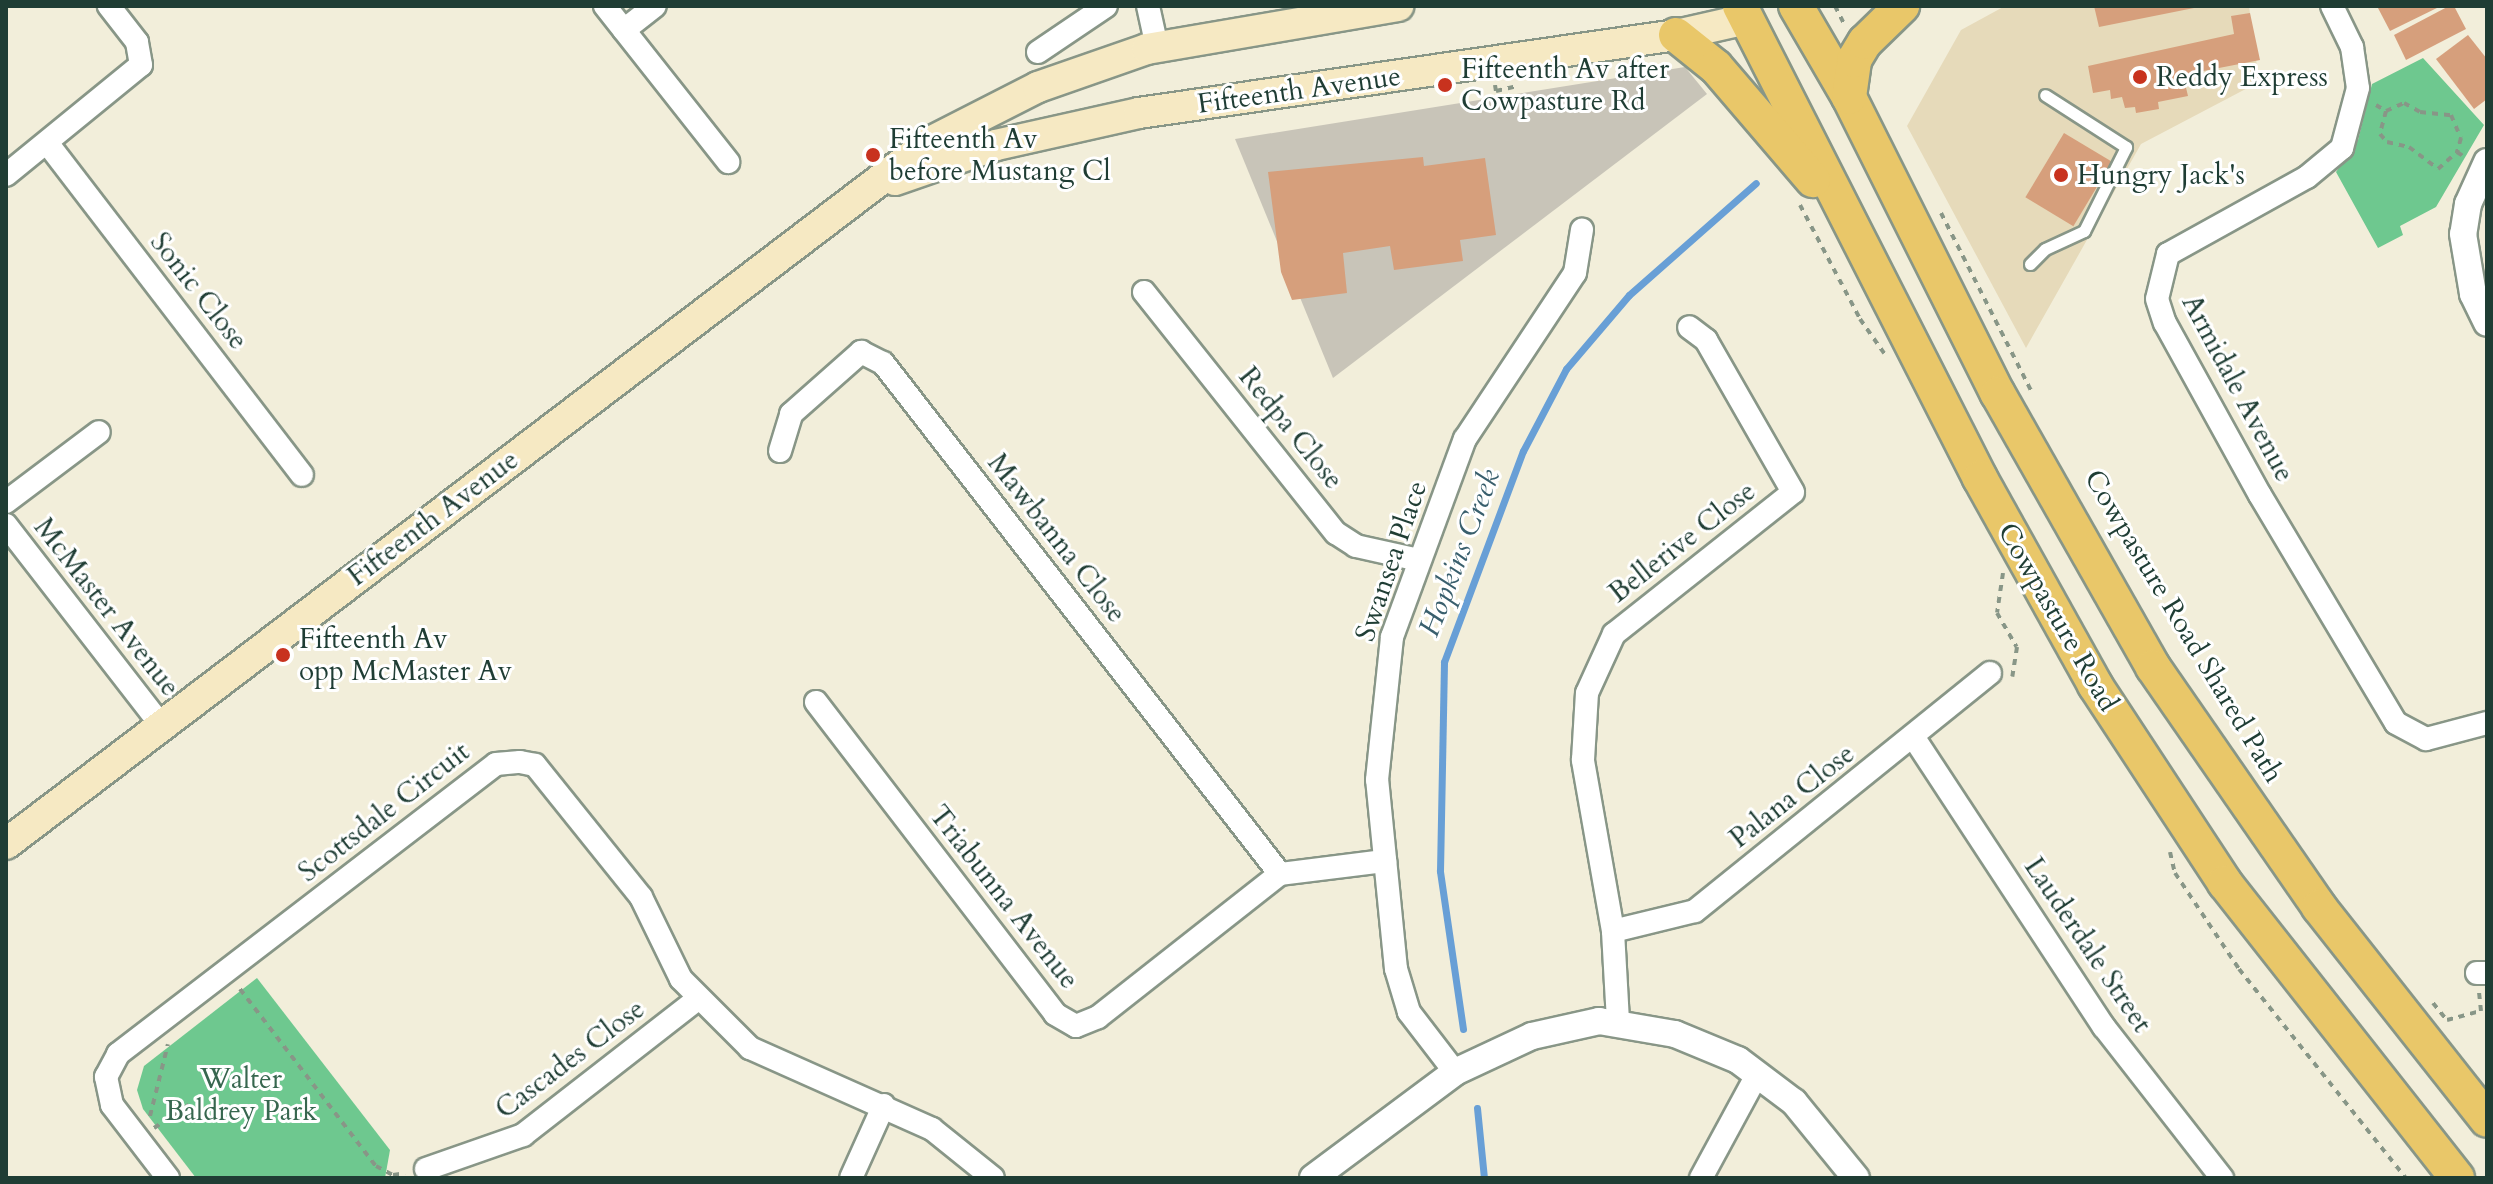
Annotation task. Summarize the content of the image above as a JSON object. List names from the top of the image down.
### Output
{
  "streets": {
    "main road": ["Fifteenth Avenue", "Cowpasture Road"],
    "street": [
      "Sonic Close",
      "Armidale Avenue",
      "Redpa Close",
      "Mawbanna Close",
      "Bellerive Close",
      "Swansea Place",
      "McMaster Avenue",
      "Palana Close",
      "Scottsdale Circuit",
      "Triabunna Avenue",
      "Lauderdale Street",
      "Cascades Close"
    ]
  },
  "crossings": [
    ["Fifteenth Avenue", "McMaster Avenue"],
    ["Fifteenth Avenue", "Cowpasture Road"],
    ["Redpa Close", "Swansea Place"],
    ["Mawbanna Close", "Triabunna Avenue"],
    ["Bellerive Close", "Palana Close"],
    ["Palana Close", "Lauderdale Street"],
    ["Scottsdale Circuit", "Cascades Close"]
  ],
  "water": ["Hopkins Creek"],
  "parks": ["Walter Baldrey Park"],
  "places": [
    "Reddy Express",
    "Fifteenth Av after Cowpasture Rd",
    "Fifteenth Av before Mustang Cl",
    "Hungry Jack's",
    "Fifteenth Av opp McMaster Av"
  ]
}
